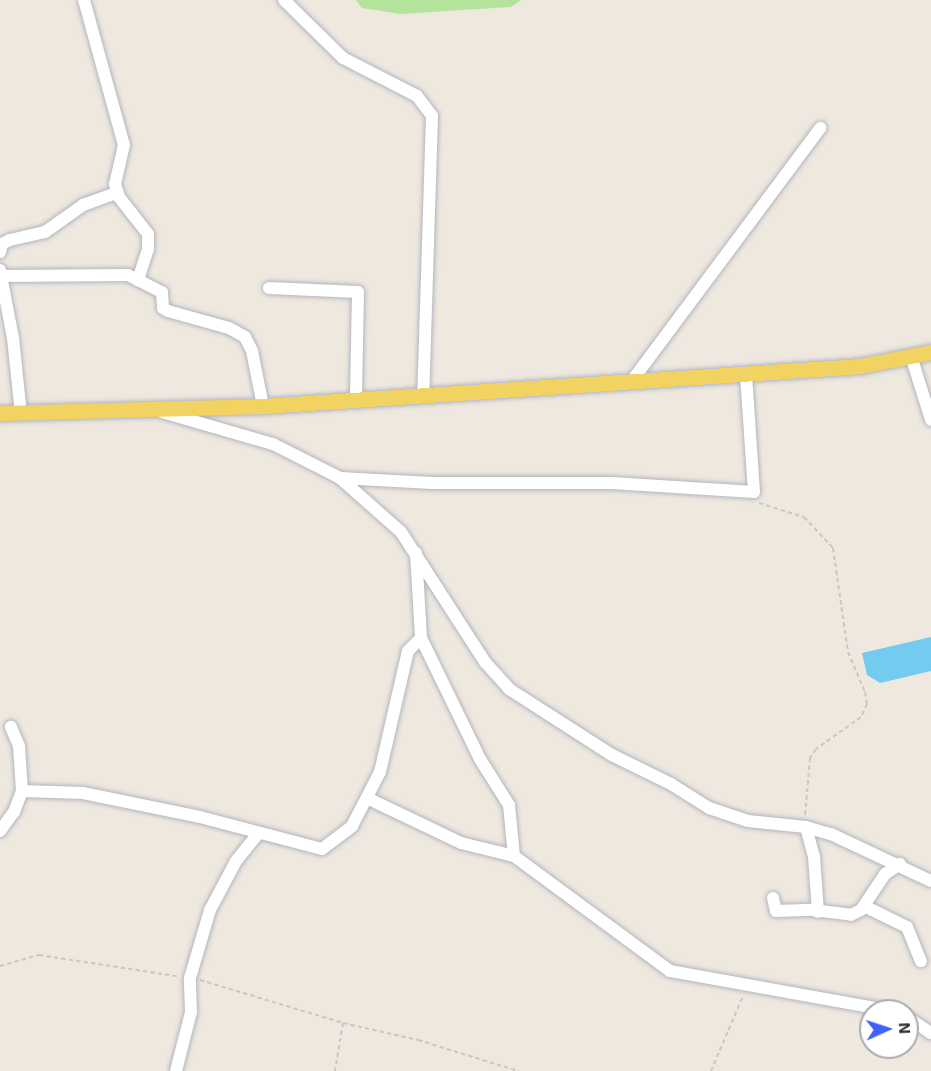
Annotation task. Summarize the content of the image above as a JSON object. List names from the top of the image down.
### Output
{
  "north": "right"
}
